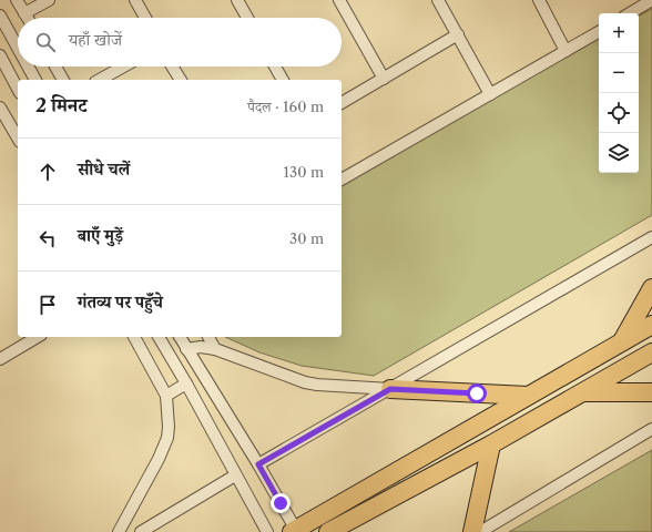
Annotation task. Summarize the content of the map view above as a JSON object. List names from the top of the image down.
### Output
{
  "page": {
    "map_buttons": ["+", "−"],
    "search": "यहाँ खोजें",
    "heading": ["2 मिनट", "पैदल · 160 m"],
    "list": [
      ["सीधे चलें", "130 m"],
      ["बाएँ मुड़ें", "30 m"],
      "गंतव्य पर पहुँचे"
    ]
  }
}
